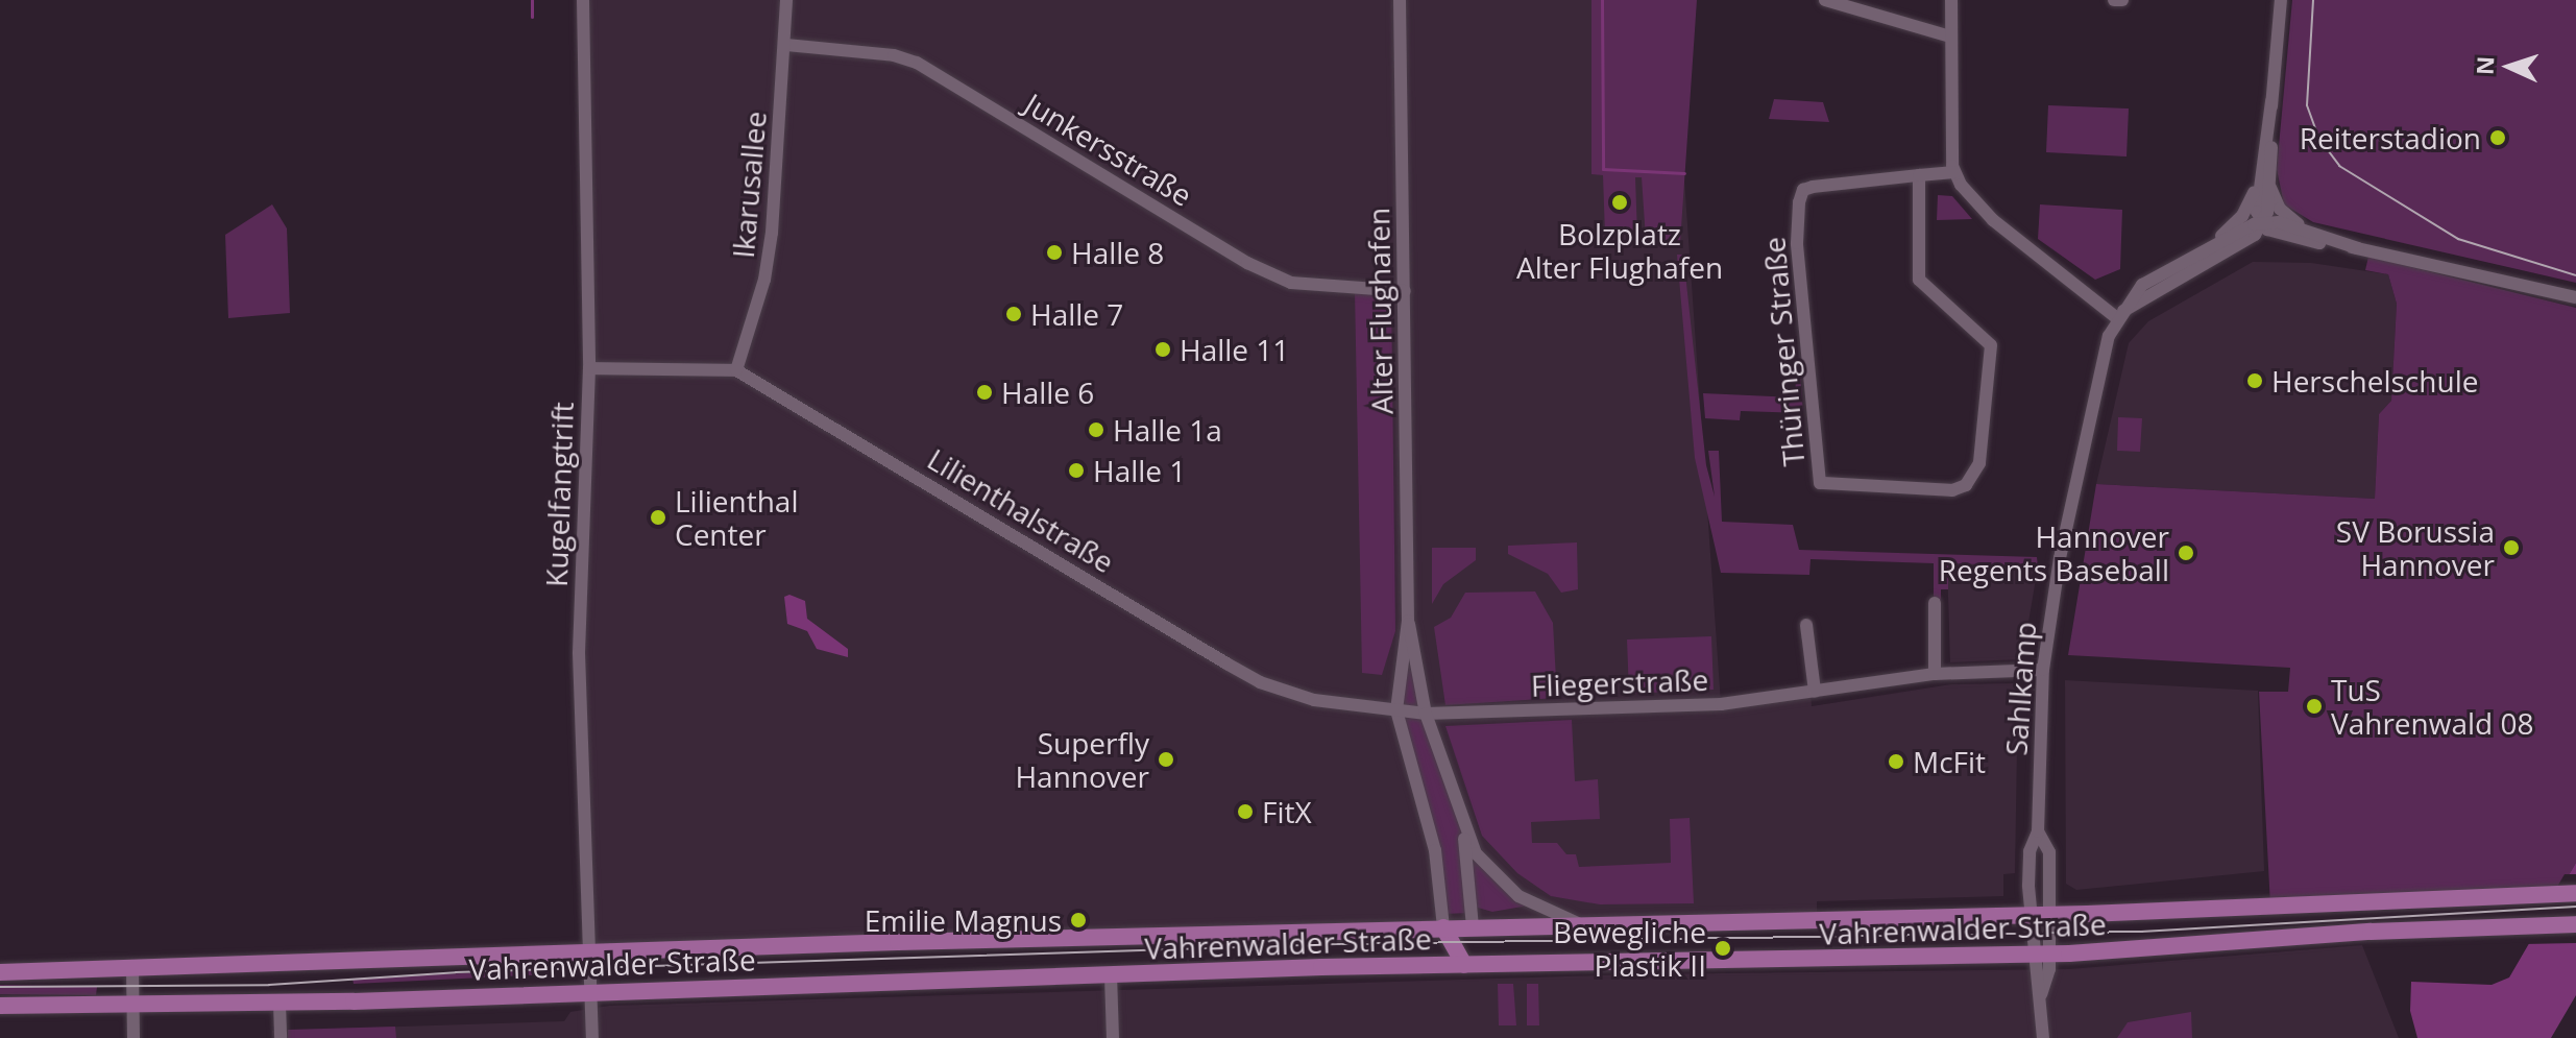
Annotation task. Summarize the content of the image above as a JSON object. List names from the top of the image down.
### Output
{
  "streets": {
    "main road": ["Vahrenwalder Straße"],
    "street": [
      "Junkersstraße",
      "Ikarusallee",
      "Alter Flughafen",
      "Thüringer Straße",
      "Kugelfangtrift",
      "Lilienthalstraße",
      "Fliegerstraße",
      "Sahlkamp"
    ]
  },
  "crossings": [
    ["Junkersstraße", "Ikarusallee"],
    ["Junkersstraße", "Alter Flughafen"],
    ["Ikarusallee", "Lilienthalstraße"],
    ["Alter Flughafen", "Lilienthalstraße"],
    ["Alter Flughafen", "Fliegerstraße"],
    ["Alter Flughafen", "Vahrenwalder Straße"],
    ["Kugelfangtrift", "Lilienthalstraße"],
    ["Kugelfangtrift", "Vahrenwalder Straße"],
    ["Lilienthalstraße", "Fliegerstraße"],
    ["Fliegerstraße", "Sahlkamp"],
    ["Sahlkamp", "Vahrenwalder Straße"]
  ],
  "places": [
    "Reiterstadion",
    "Bolzplatz Alter Flughafen",
    "Halle 8",
    "Halle 7",
    "Halle 11",
    "Herschelschule",
    "Halle 6",
    "Halle 1a",
    "Halle 1",
    "Lilienthal Center",
    "SV Borussia Hannover",
    "Hannover Regents Baseball",
    "TuS Vahrenwald 08",
    "Superfly Hannover",
    "McFit",
    "FitX",
    "Emilie Magnus",
    "Bewegliche Plastik II"
  ],
  "north": "left"
}
